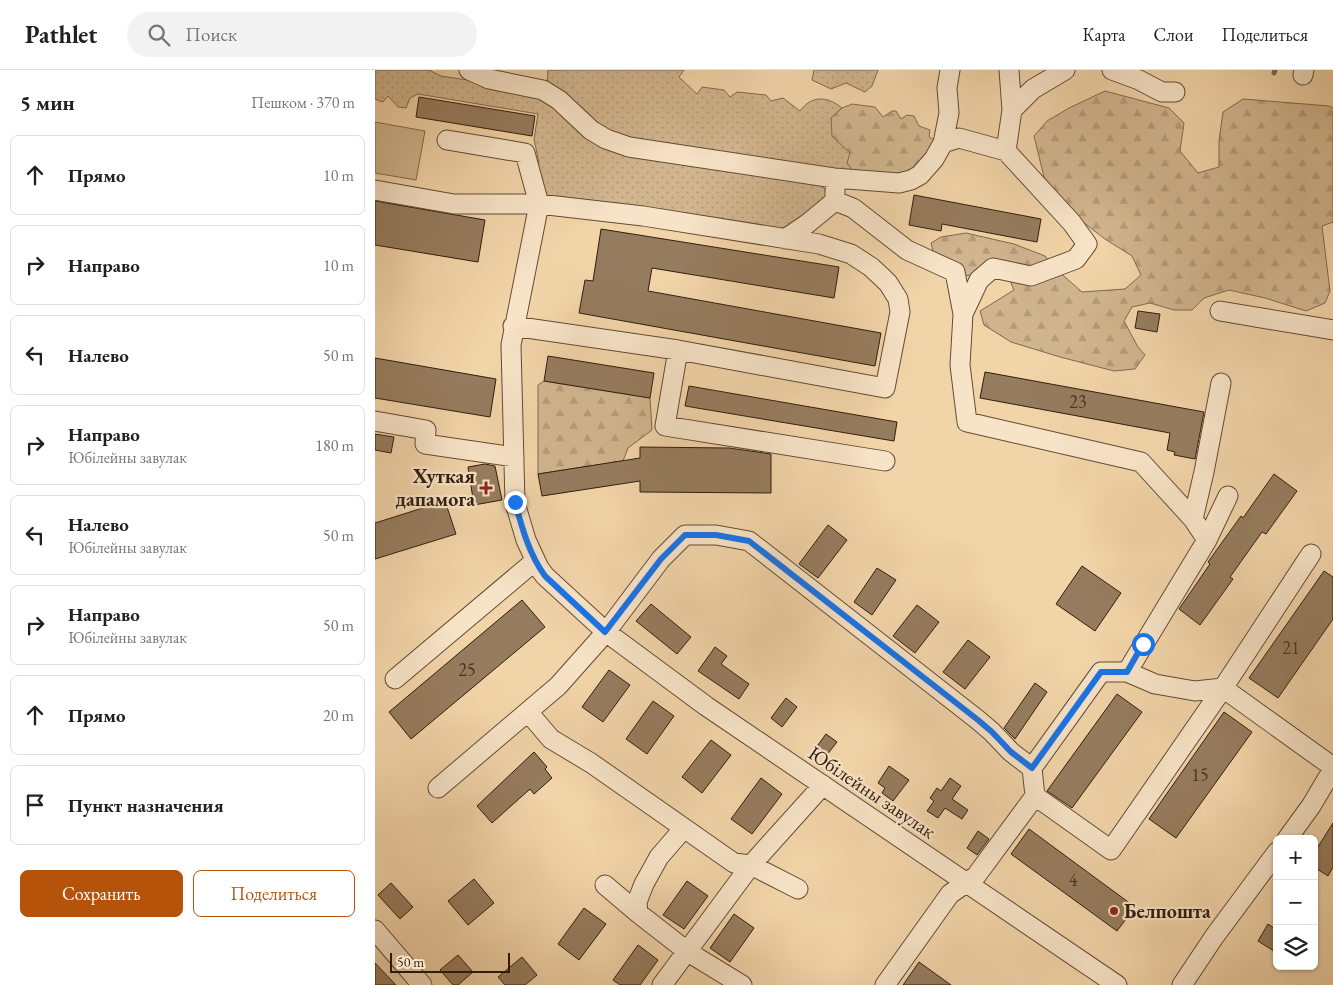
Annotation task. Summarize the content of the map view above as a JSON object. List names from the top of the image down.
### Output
{
  "streets": {
    "street": ["Юбілейны завулак"]
  },
  "places": {
    "health": ["Хуткая дапамога"],
    "other": ["Белпошта"]
  },
  "house_numbers": [
    "23",
    "21",
    "25",
    "15",
    "4"
  ],
  "scale_bar": "50 m",
  "page": {
    "header": "Pathlet",
    "search": "Поиск",
    "nav": ["Карта", "Слои", "Поделиться"],
    "heading": ["5 мин", "Пешком · 370 m"],
    "list": [
      ["Прямо", "10 m"],
      ["Направо", "10 m"],
      ["Налево", "50 m"],
      ["Направо", "Юбілейны завулак", "180 m"],
      ["Налево", "Юбілейны завулак", "50 m"],
      ["Направо", "Юбілейны завулак", "50 m"],
      ["Прямо", "20 m"],
      "Пункт назначения"
    ],
    "map_buttons": ["+", "−"],
    "buttons": ["Сохранить", "Поделиться"],
    "scale": "50 m"
  }
}
